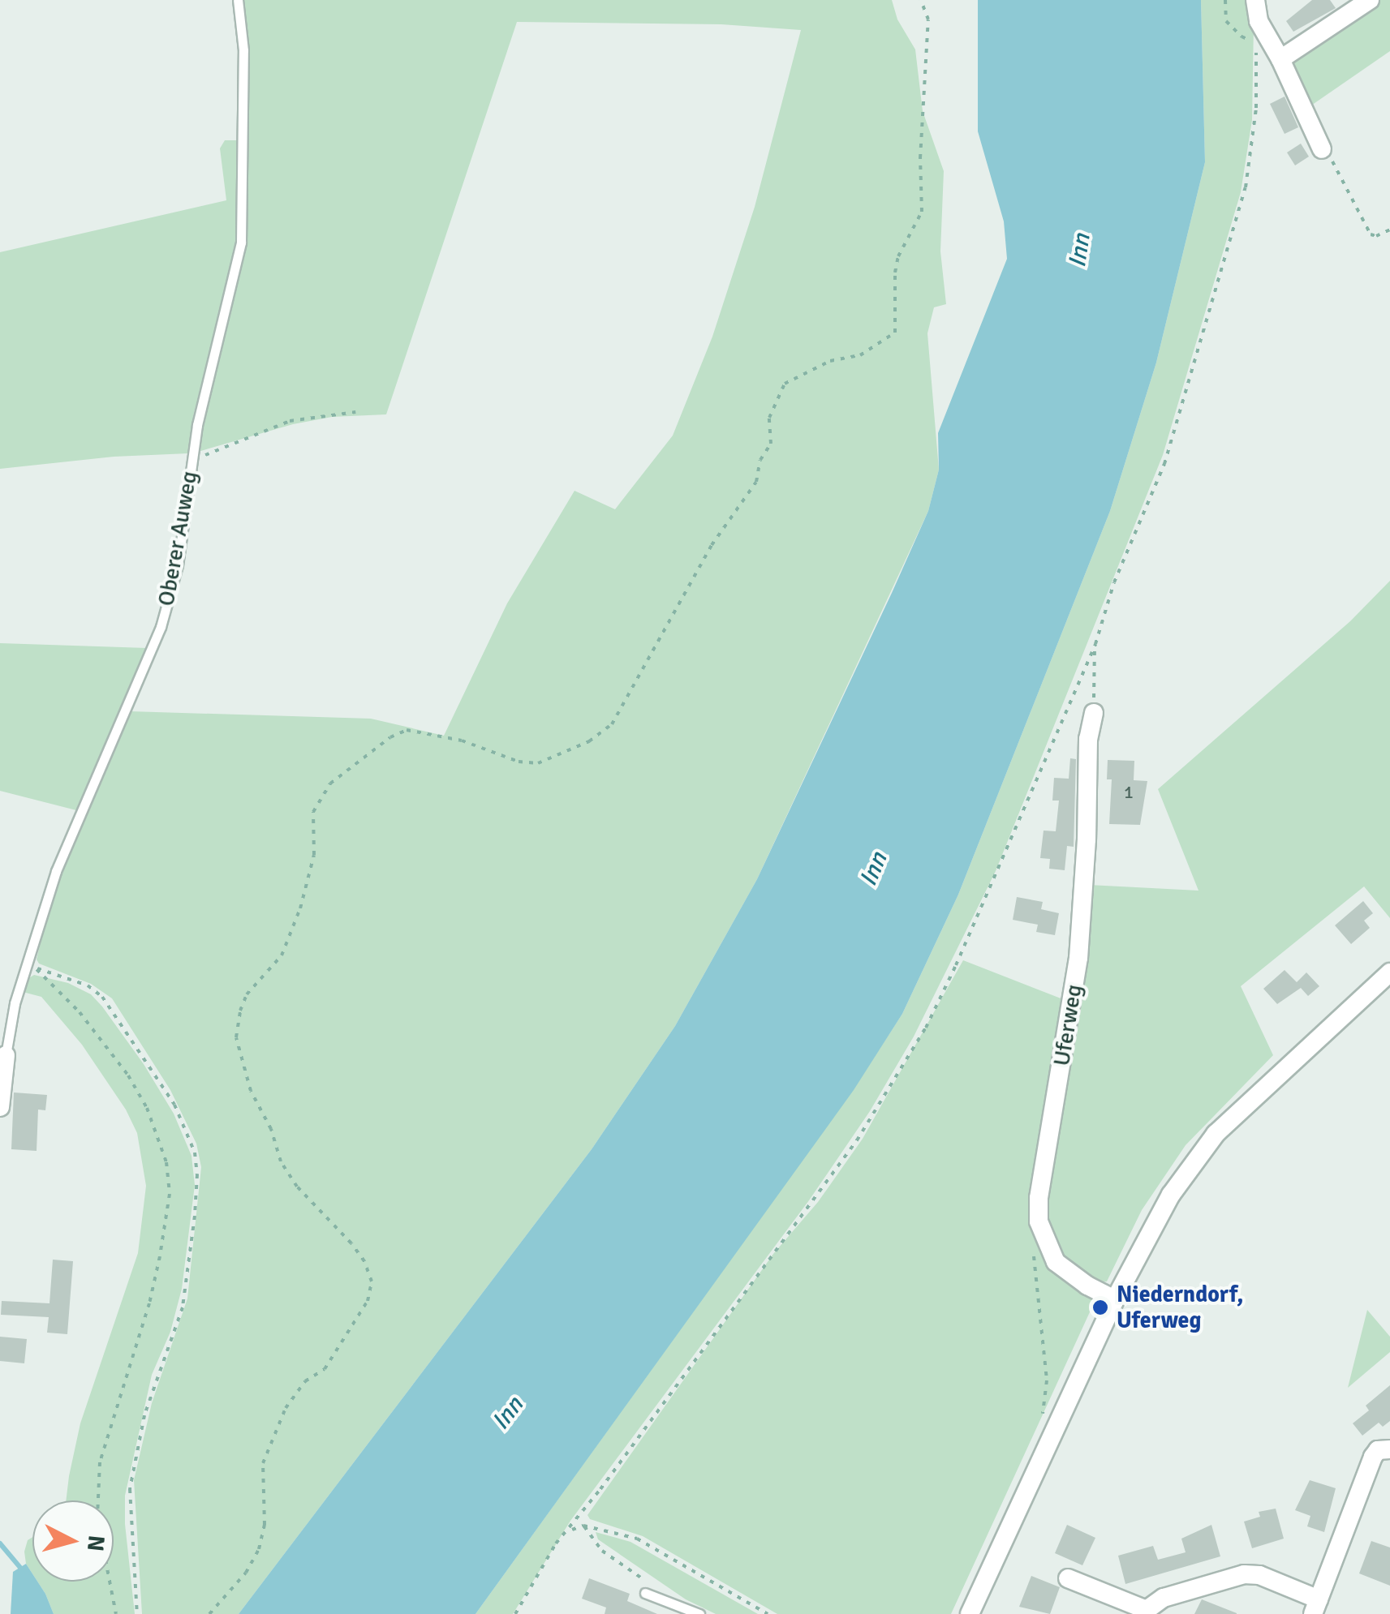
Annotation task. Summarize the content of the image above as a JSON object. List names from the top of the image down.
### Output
{
  "streets": {
    "street": ["Uferweg"],
    "lane": ["Oberer Auweg"]
  },
  "water": ["Inn"],
  "places": ["Niederndorf, Uferweg"],
  "house_numbers": ["1"],
  "north": "right"
}
